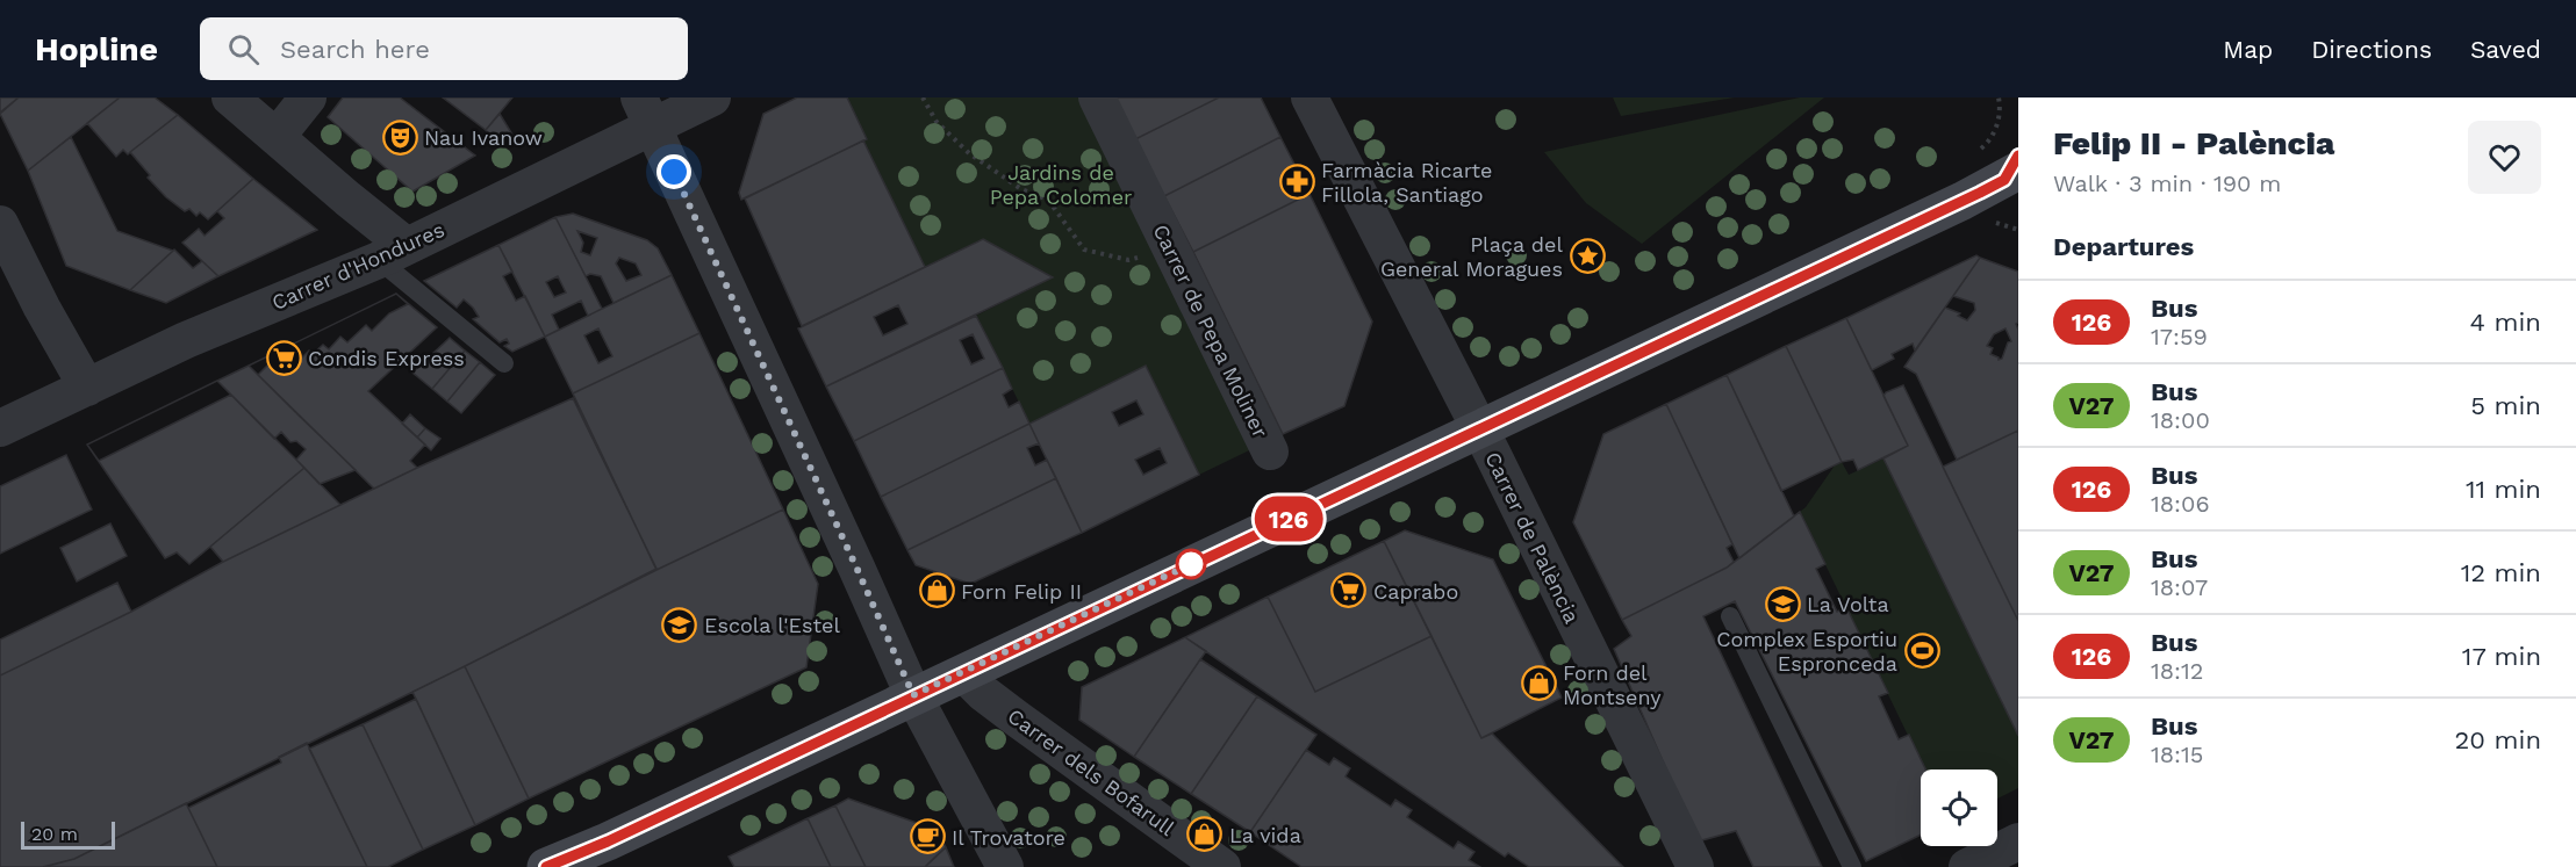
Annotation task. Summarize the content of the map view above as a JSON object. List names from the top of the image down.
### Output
{
  "streets": {
    "street": [
      "Carrer d'Hondures",
      "Carrer de Pepa Moliner",
      "Carrer de Palència",
      "Carrer dels Bofarull"
    ]
  },
  "parks": ["Jardins de Pepa Colomer"],
  "places": {
    "theatre": ["Nau Ivanow"],
    "pharmacy": ["Farmàcia Ricarte Fillola, Santiago"],
    "place": ["Plaça del General Moragues"],
    "supermarket": ["Condis Express", "Caprabo"],
    "shop": ["Forn Felip II", "Forn del Montseny", "La vida"],
    "school or university": ["La Volta", "Escola l'Estel"],
    "sports": ["Complex Esportiu Espronceda"],
    "cafe": ["Il Trovatore"]
  },
  "lines": ["bus line 126"],
  "scale_bar": "20 m",
  "page": {
    "header": "Hopline",
    "search": "Search here",
    "nav": ["Map", "Directions", "Saved"],
    "on_map": "126",
    "heading": [
      ["Felip II - Palència", "Walk · 3 min · 190 m"],
      "Departures"
    ],
    "list": [
      {
        "mark": "126",
        "name": "Bus",
        "note": "17:59",
        "value": "4 min"
      },
      {
        "mark": "V27",
        "name": "Bus",
        "note": "18:00",
        "value": "5 min"
      },
      {
        "mark": "126",
        "name": "Bus",
        "note": "18:06",
        "value": "11 min"
      },
      {
        "mark": "V27",
        "name": "Bus",
        "note": "18:07",
        "value": "12 min"
      },
      {
        "mark": "126",
        "name": "Bus",
        "note": "18:12",
        "value": "17 min"
      },
      {
        "mark": "V27",
        "name": "Bus",
        "note": "18:15",
        "value": "20 min"
      }
    ],
    "scale": "20 m"
  }
}
